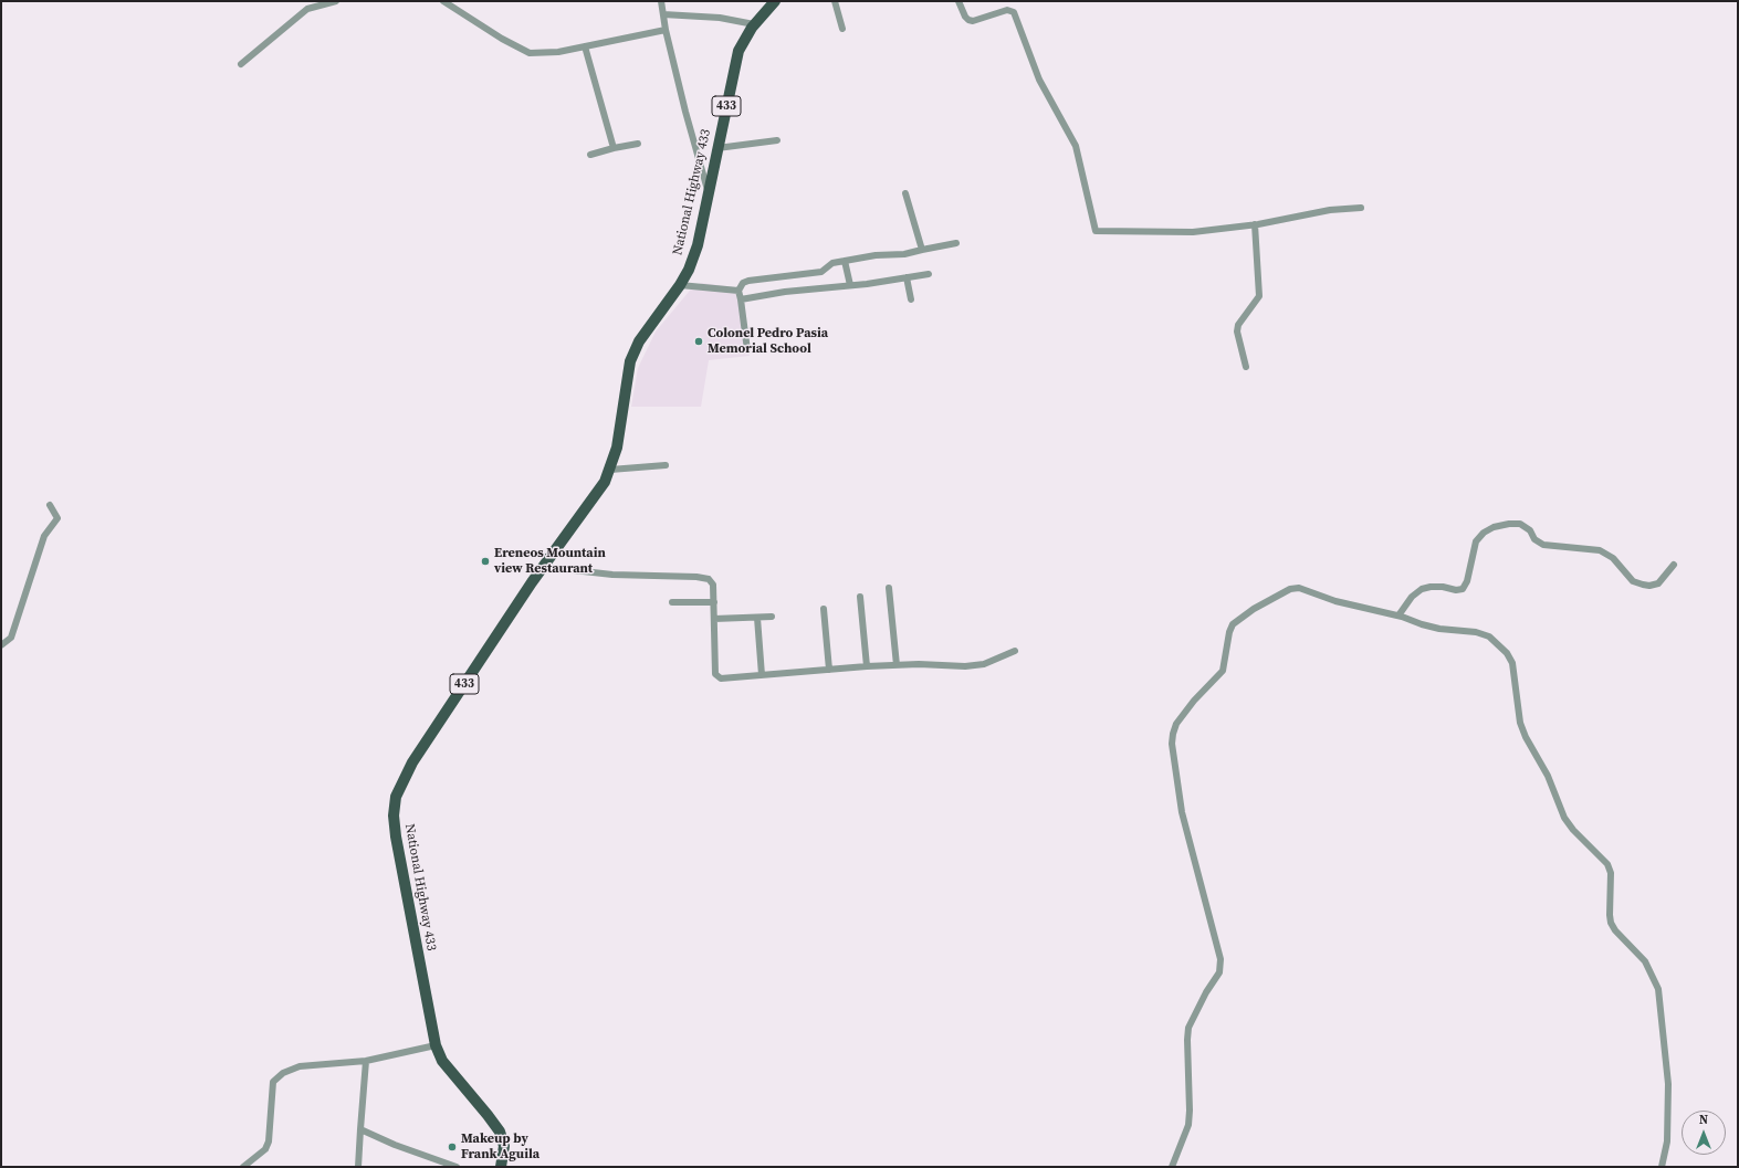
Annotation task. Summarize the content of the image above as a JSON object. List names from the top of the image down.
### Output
{
  "streets": {
    "main road": ["433", "National Highway 433"]
  },
  "places": ["Colonel Pedro Pasia Memorial School", "Ereneos Mountain view Restaurant", "Makeup by Frank Aguila"],
  "north": "top"
}
